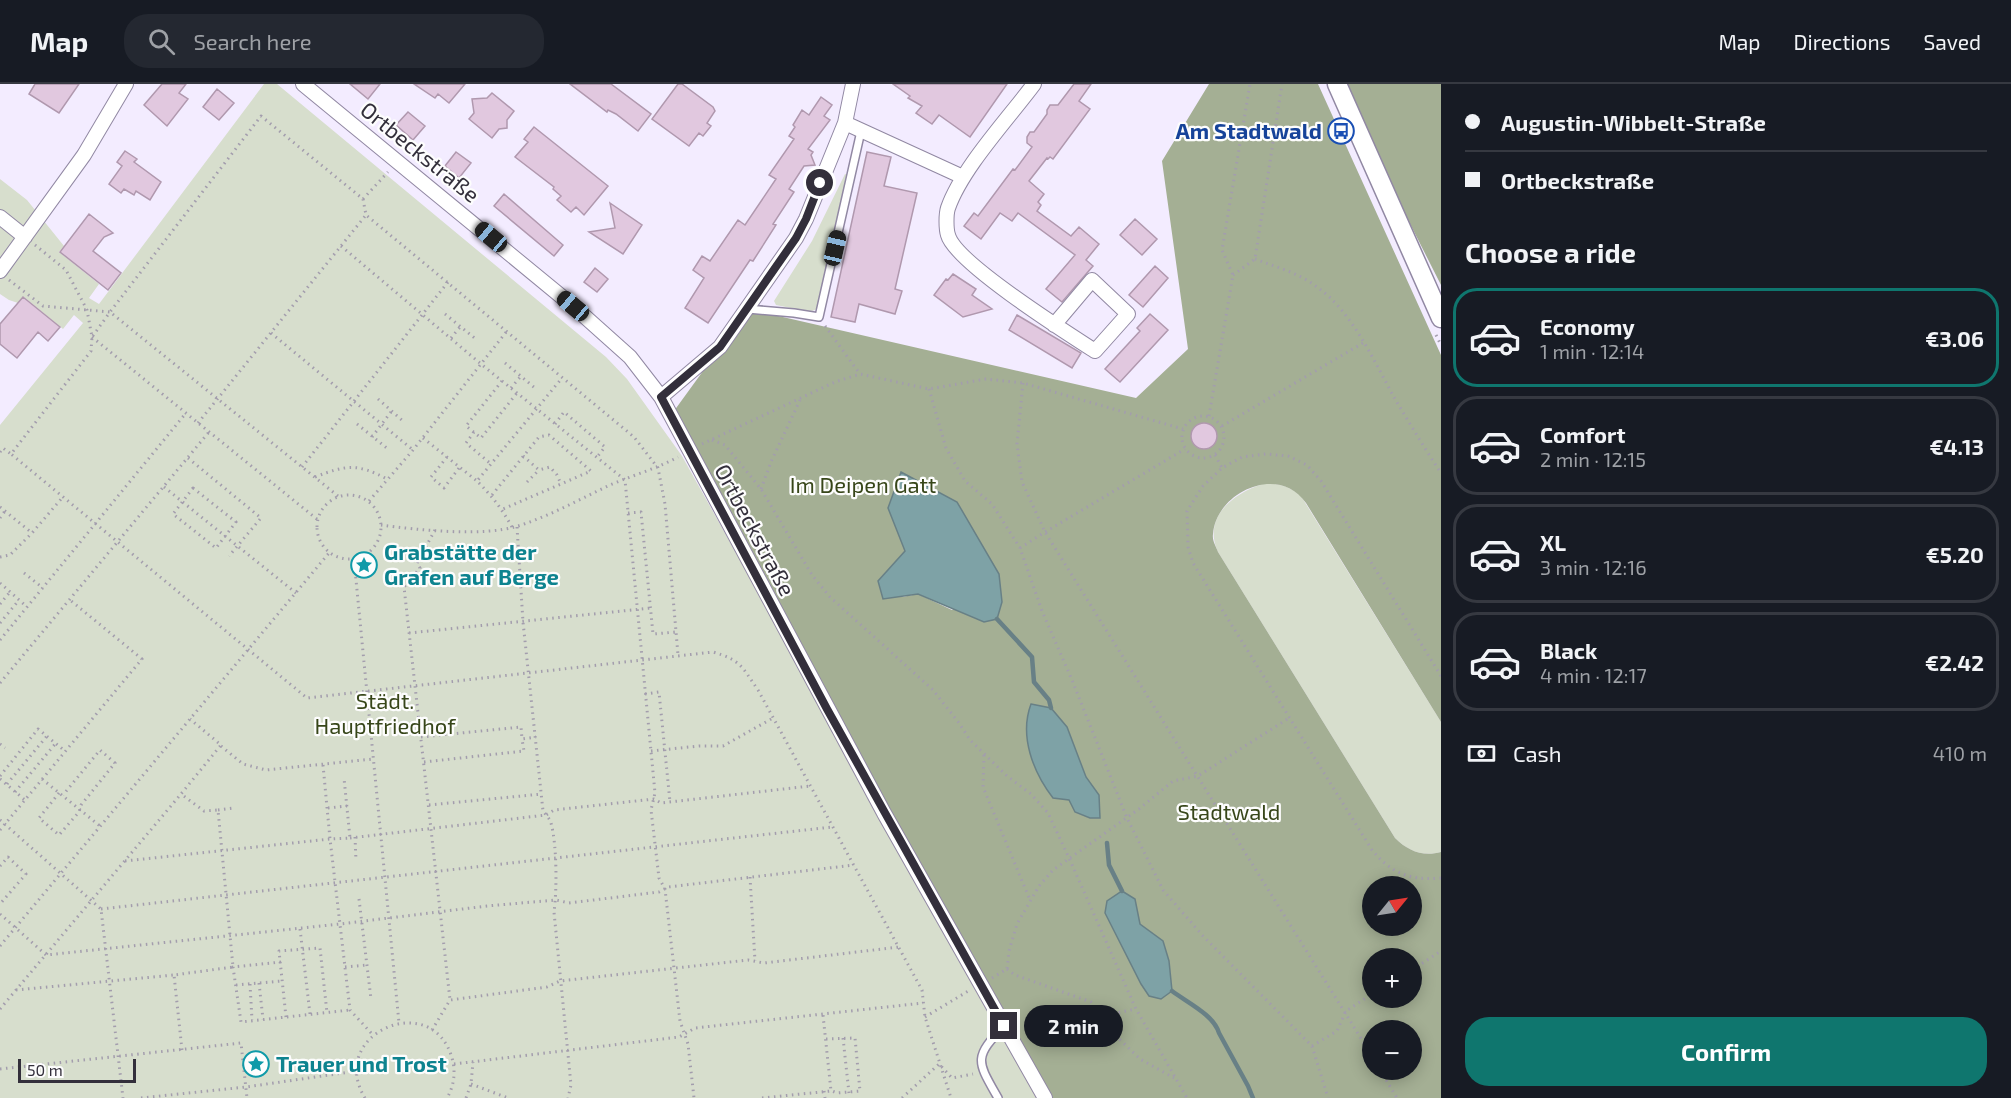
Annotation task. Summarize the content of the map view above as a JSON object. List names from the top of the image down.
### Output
{
  "streets": {
    "street": ["Ortbeckstraße"]
  },
  "parks": ["Im Deipen Gatt", "Städt. Hauptfriedhof", "Stadtwald"],
  "places": {
    "bus stop": ["Am Stadtwald"],
    "place": ["Grabstätte der Grafen auf Berge", "Trauer und Trost"]
  },
  "scale_bar": "50 m",
  "north": "top right",
  "page": {
    "header": "Map",
    "search": "Search here",
    "nav": ["Map", "Directions", "Saved"],
    "banner": ["Augustin-Wibbelt-Straße", "Ortbeckstraße"],
    "heading": "Choose a ride",
    "list": [
      {
        "name": "Economy",
        "note": "1 min · 12:14",
        "value": "€3.06"
      },
      {
        "name": "Comfort",
        "note": "2 min · 12:15",
        "value": "€4.13"
      },
      {
        "name": "XL",
        "note": "3 min · 12:16",
        "value": "€5.20"
      },
      {
        "name": "Black",
        "note": "4 min · 12:17",
        "value": "€2.42"
      }
    ],
    "pay": ["Cash", "410 m"],
    "map_buttons": ["+", "−"],
    "bubble": "2 min",
    "buttons": "Confirm",
    "scale": "50 m"
  }
}
